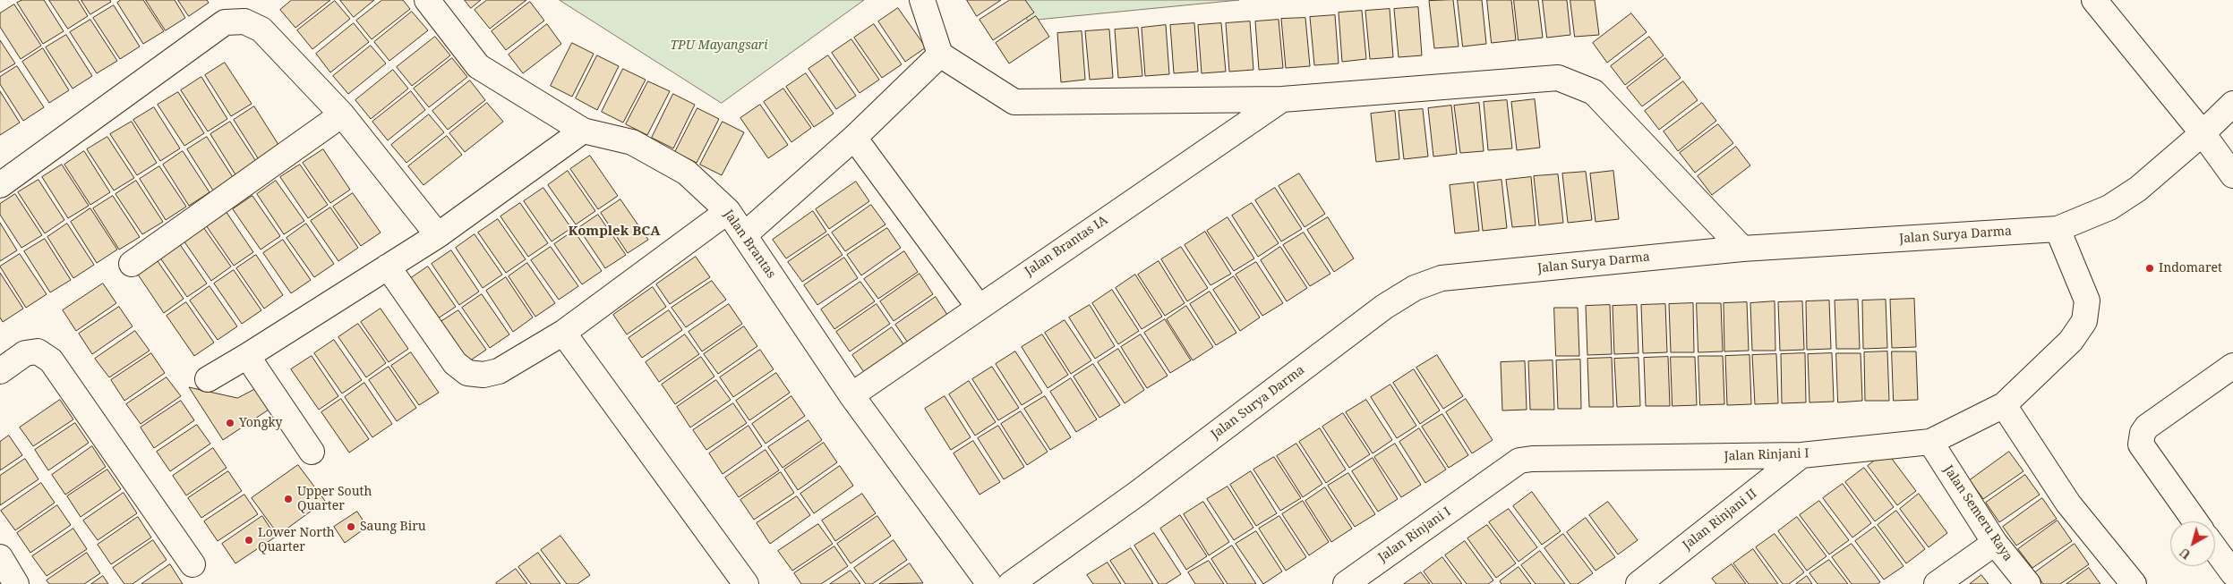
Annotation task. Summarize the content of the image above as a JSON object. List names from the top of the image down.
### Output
{
  "streets": {
    "street": [
      "Jalan Surya Darma",
      "Jalan Brantas",
      "Jalan Brantas IA",
      "Jalan Rinjani I",
      "Jalan Semeru Raya",
      "Jalan Rinjani II"
    ]
  },
  "crossings": [
    ["Jalan Surya Darma", "Jalan Rinjani I"],
    ["Jalan Brantas", "Jalan Brantas IA"],
    ["Jalan Rinjani I", "Jalan Semeru Raya"],
    ["Jalan Rinjani I", "Jalan Rinjani II"]
  ],
  "districts": ["Komplek BCA"],
  "parks": ["TPU Mayangsari"],
  "places": [
    "Indomaret",
    "Yongky",
    "Upper South Quarter",
    "Saung Biru",
    "Lower North Quarter"
  ],
  "north": "bottom left"
}
